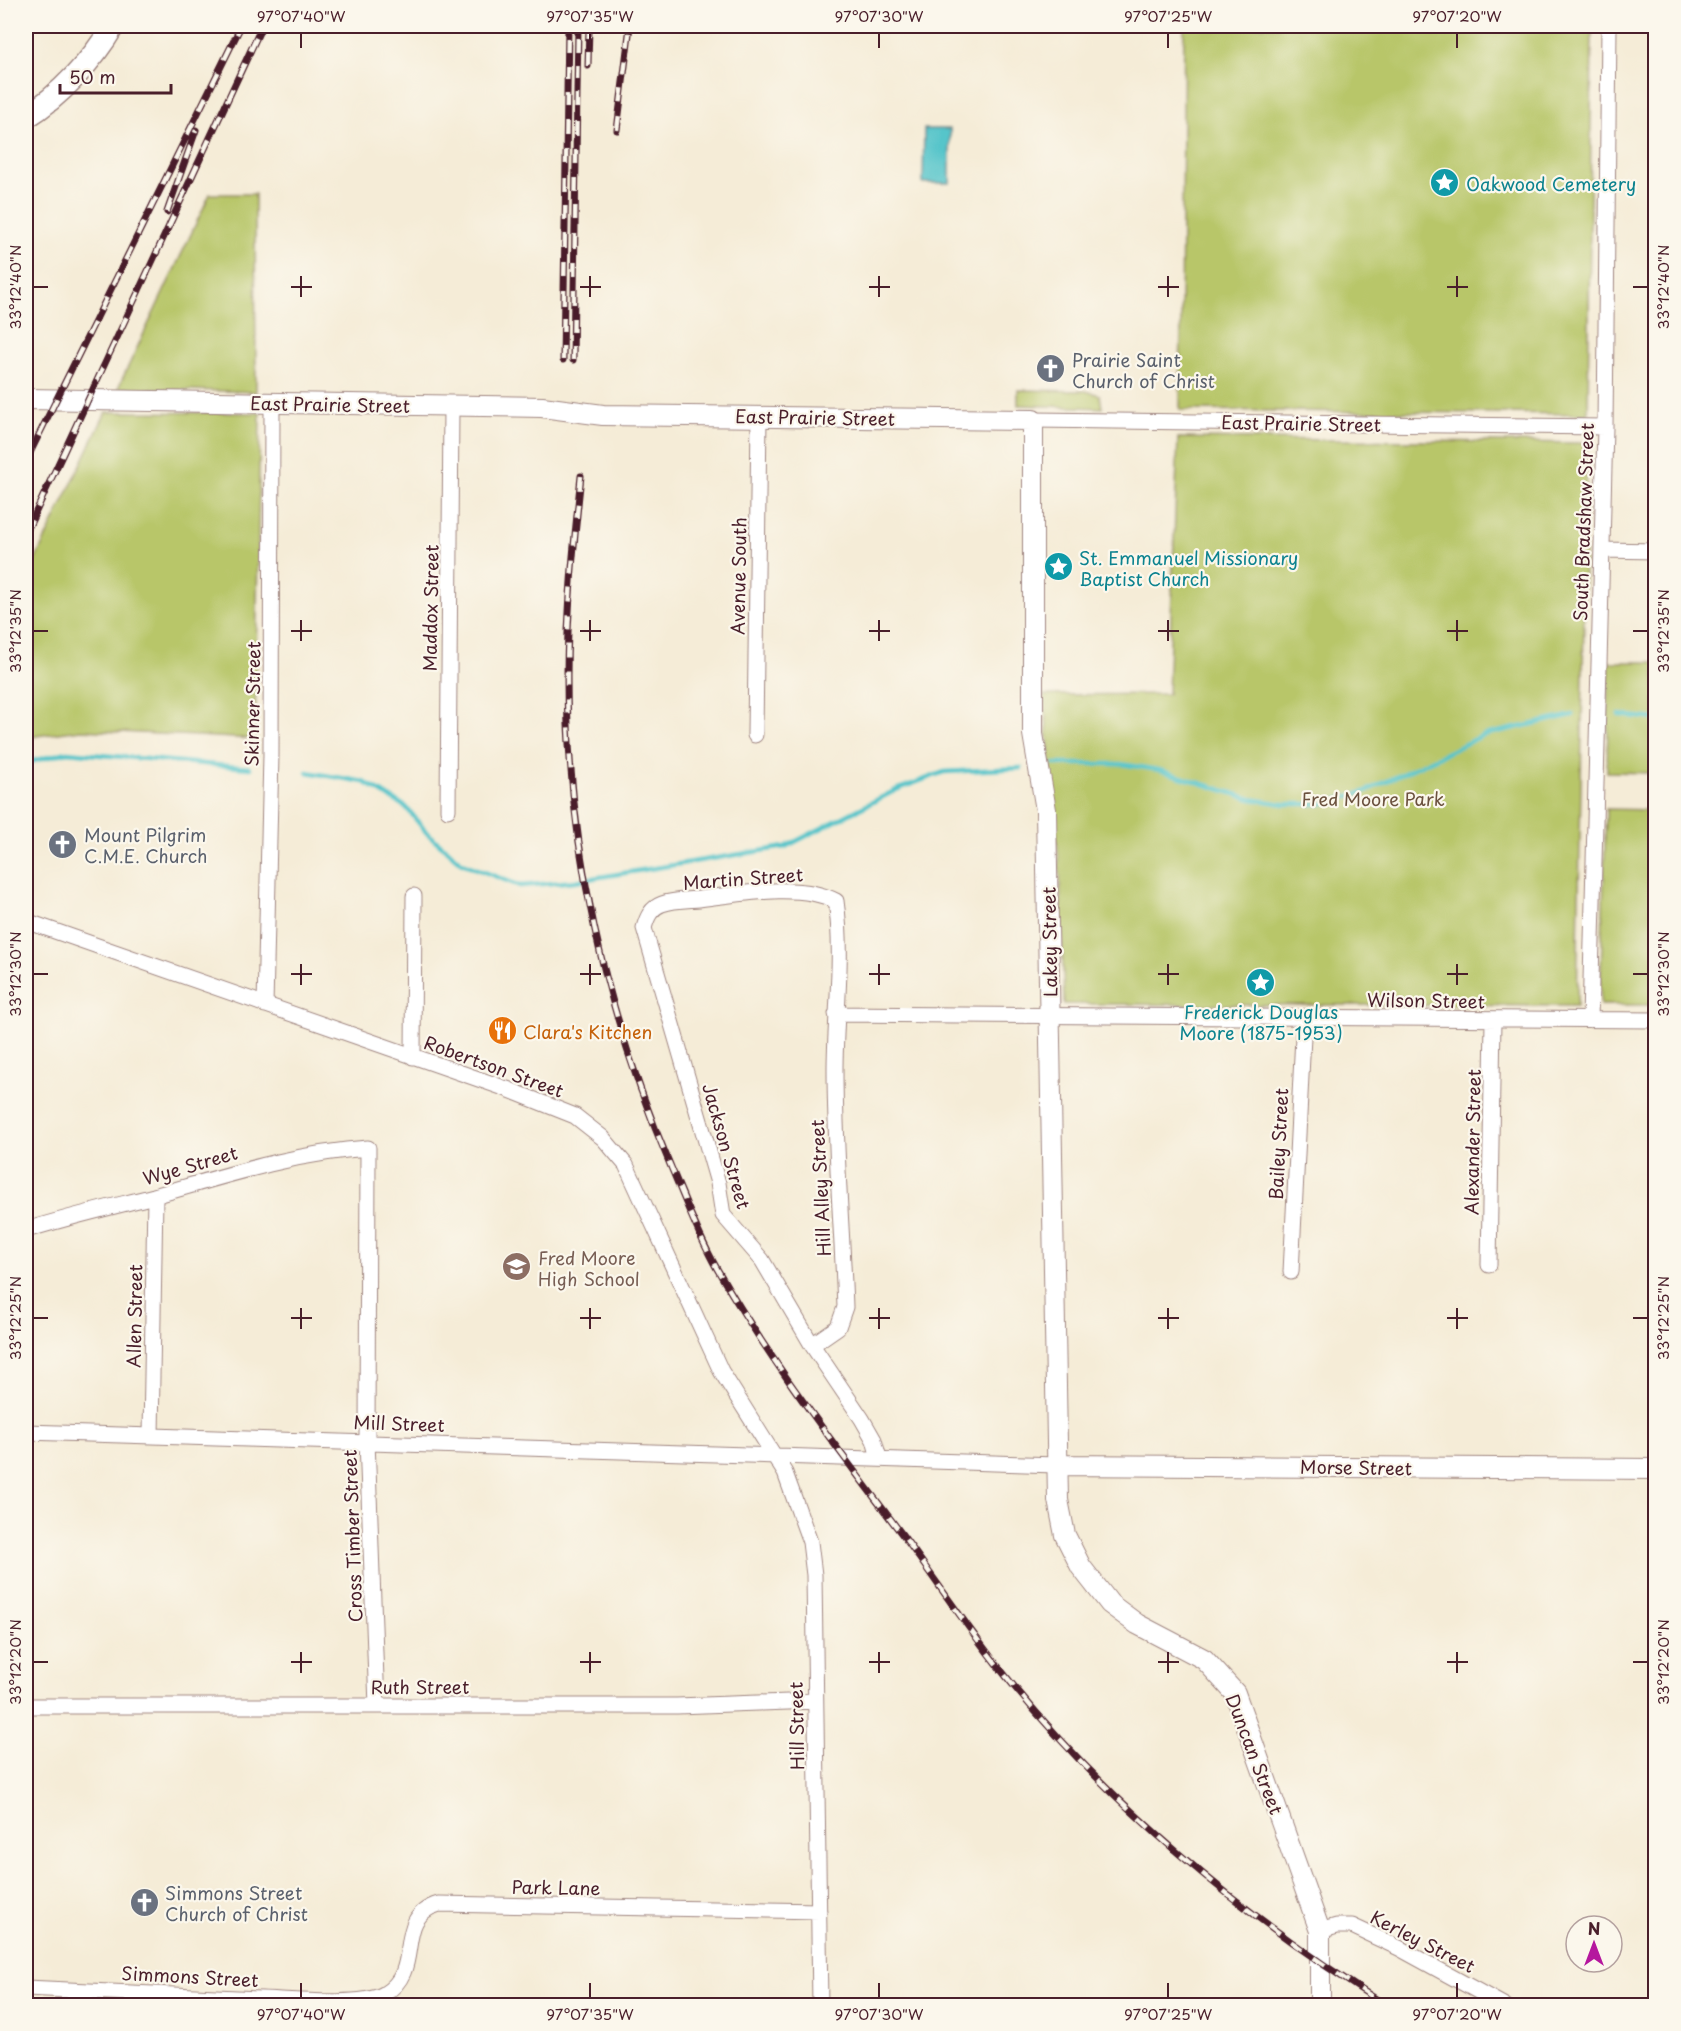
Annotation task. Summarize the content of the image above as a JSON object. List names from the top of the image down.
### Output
{
  "streets": {
    "street": [
      "East Prairie Street",
      "South Bradshaw Street",
      "Avenue South",
      "Maddox Street",
      "Skinner Street",
      "Martin Street",
      "Lakey Street",
      "Wilson Street",
      "Robertson Street",
      "Alexander Street",
      "Bailey Street",
      "Jackson Street",
      "Wye Street",
      "Hill Alley Street",
      "Allen Street",
      "Mill Street",
      "Morse Street",
      "Cross Timber Street",
      "Ruth Street",
      "Hill Street",
      "Duncan Street",
      "Park Lane",
      "Kerley Street",
      "Simmons Street"
    ]
  },
  "crossings": [
    ["East Prairie Street", "South Bradshaw Street"],
    ["East Prairie Street", "Avenue South"],
    ["East Prairie Street", "Maddox Street"],
    ["East Prairie Street", "Skinner Street"],
    ["East Prairie Street", "Lakey Street"],
    ["South Bradshaw Street", "Wilson Street"],
    ["Skinner Street", "Robertson Street"],
    ["Martin Street", "Wilson Street"],
    ["Martin Street", "Jackson Street"],
    ["Martin Street", "Hill Alley Street"],
    ["Lakey Street", "Wilson Street"],
    ["Lakey Street", "Mill Street"],
    ["Lakey Street", "Morse Street"],
    ["Lakey Street", "Duncan Street"],
    ["Wilson Street", "Alexander Street"],
    ["Wilson Street", "Bailey Street"],
    ["Wilson Street", "Hill Alley Street"],
    ["Robertson Street", "Mill Street"],
    ["Robertson Street", "Hill Street"],
    ["Jackson Street", "Hill Alley Street"],
    ["Jackson Street", "Mill Street"],
    ["Wye Street", "Allen Street"],
    ["Wye Street", "Cross Timber Street"],
    ["Allen Street", "Mill Street"],
    ["Mill Street", "Morse Street"],
    ["Mill Street", "Cross Timber Street"],
    ["Mill Street", "Hill Street"],
    ["Mill Street", "Duncan Street"],
    ["Morse Street", "Duncan Street"],
    ["Cross Timber Street", "Ruth Street"],
    ["Ruth Street", "Hill Street"],
    ["Hill Street", "Park Lane"],
    ["Duncan Street", "Kerley Street"],
    ["Park Lane", "Simmons Street"]
  ],
  "parks": ["Fred Moore Park"],
  "places": {
    "place": ["Oakwood Cemetery", "St. Emmanuel Missionary Baptist Church", "Frederick Douglas Moore (1875-1953)"],
    "church": ["Prairie Saint Church of Christ", "Mount Pilgrim C.M.E. Church", "Simmons Street Church of Christ"],
    "restaurant": ["Clara's Kitchen"],
    "school or university": ["Fred Moore High School"]
  },
  "scale_bar": "50 m",
  "north": "top",
  "coordinates": [
    "97°07'40\"W",
    "97°07'35\"W",
    "97°07'30\"W",
    "97°07'25\"W",
    "97°07'20\"W",
    "33°12'40\"N",
    "33°12'35\"N",
    "33°12'30\"N",
    "33°12'25\"N",
    "33°12'20\"N"
  ]
}
